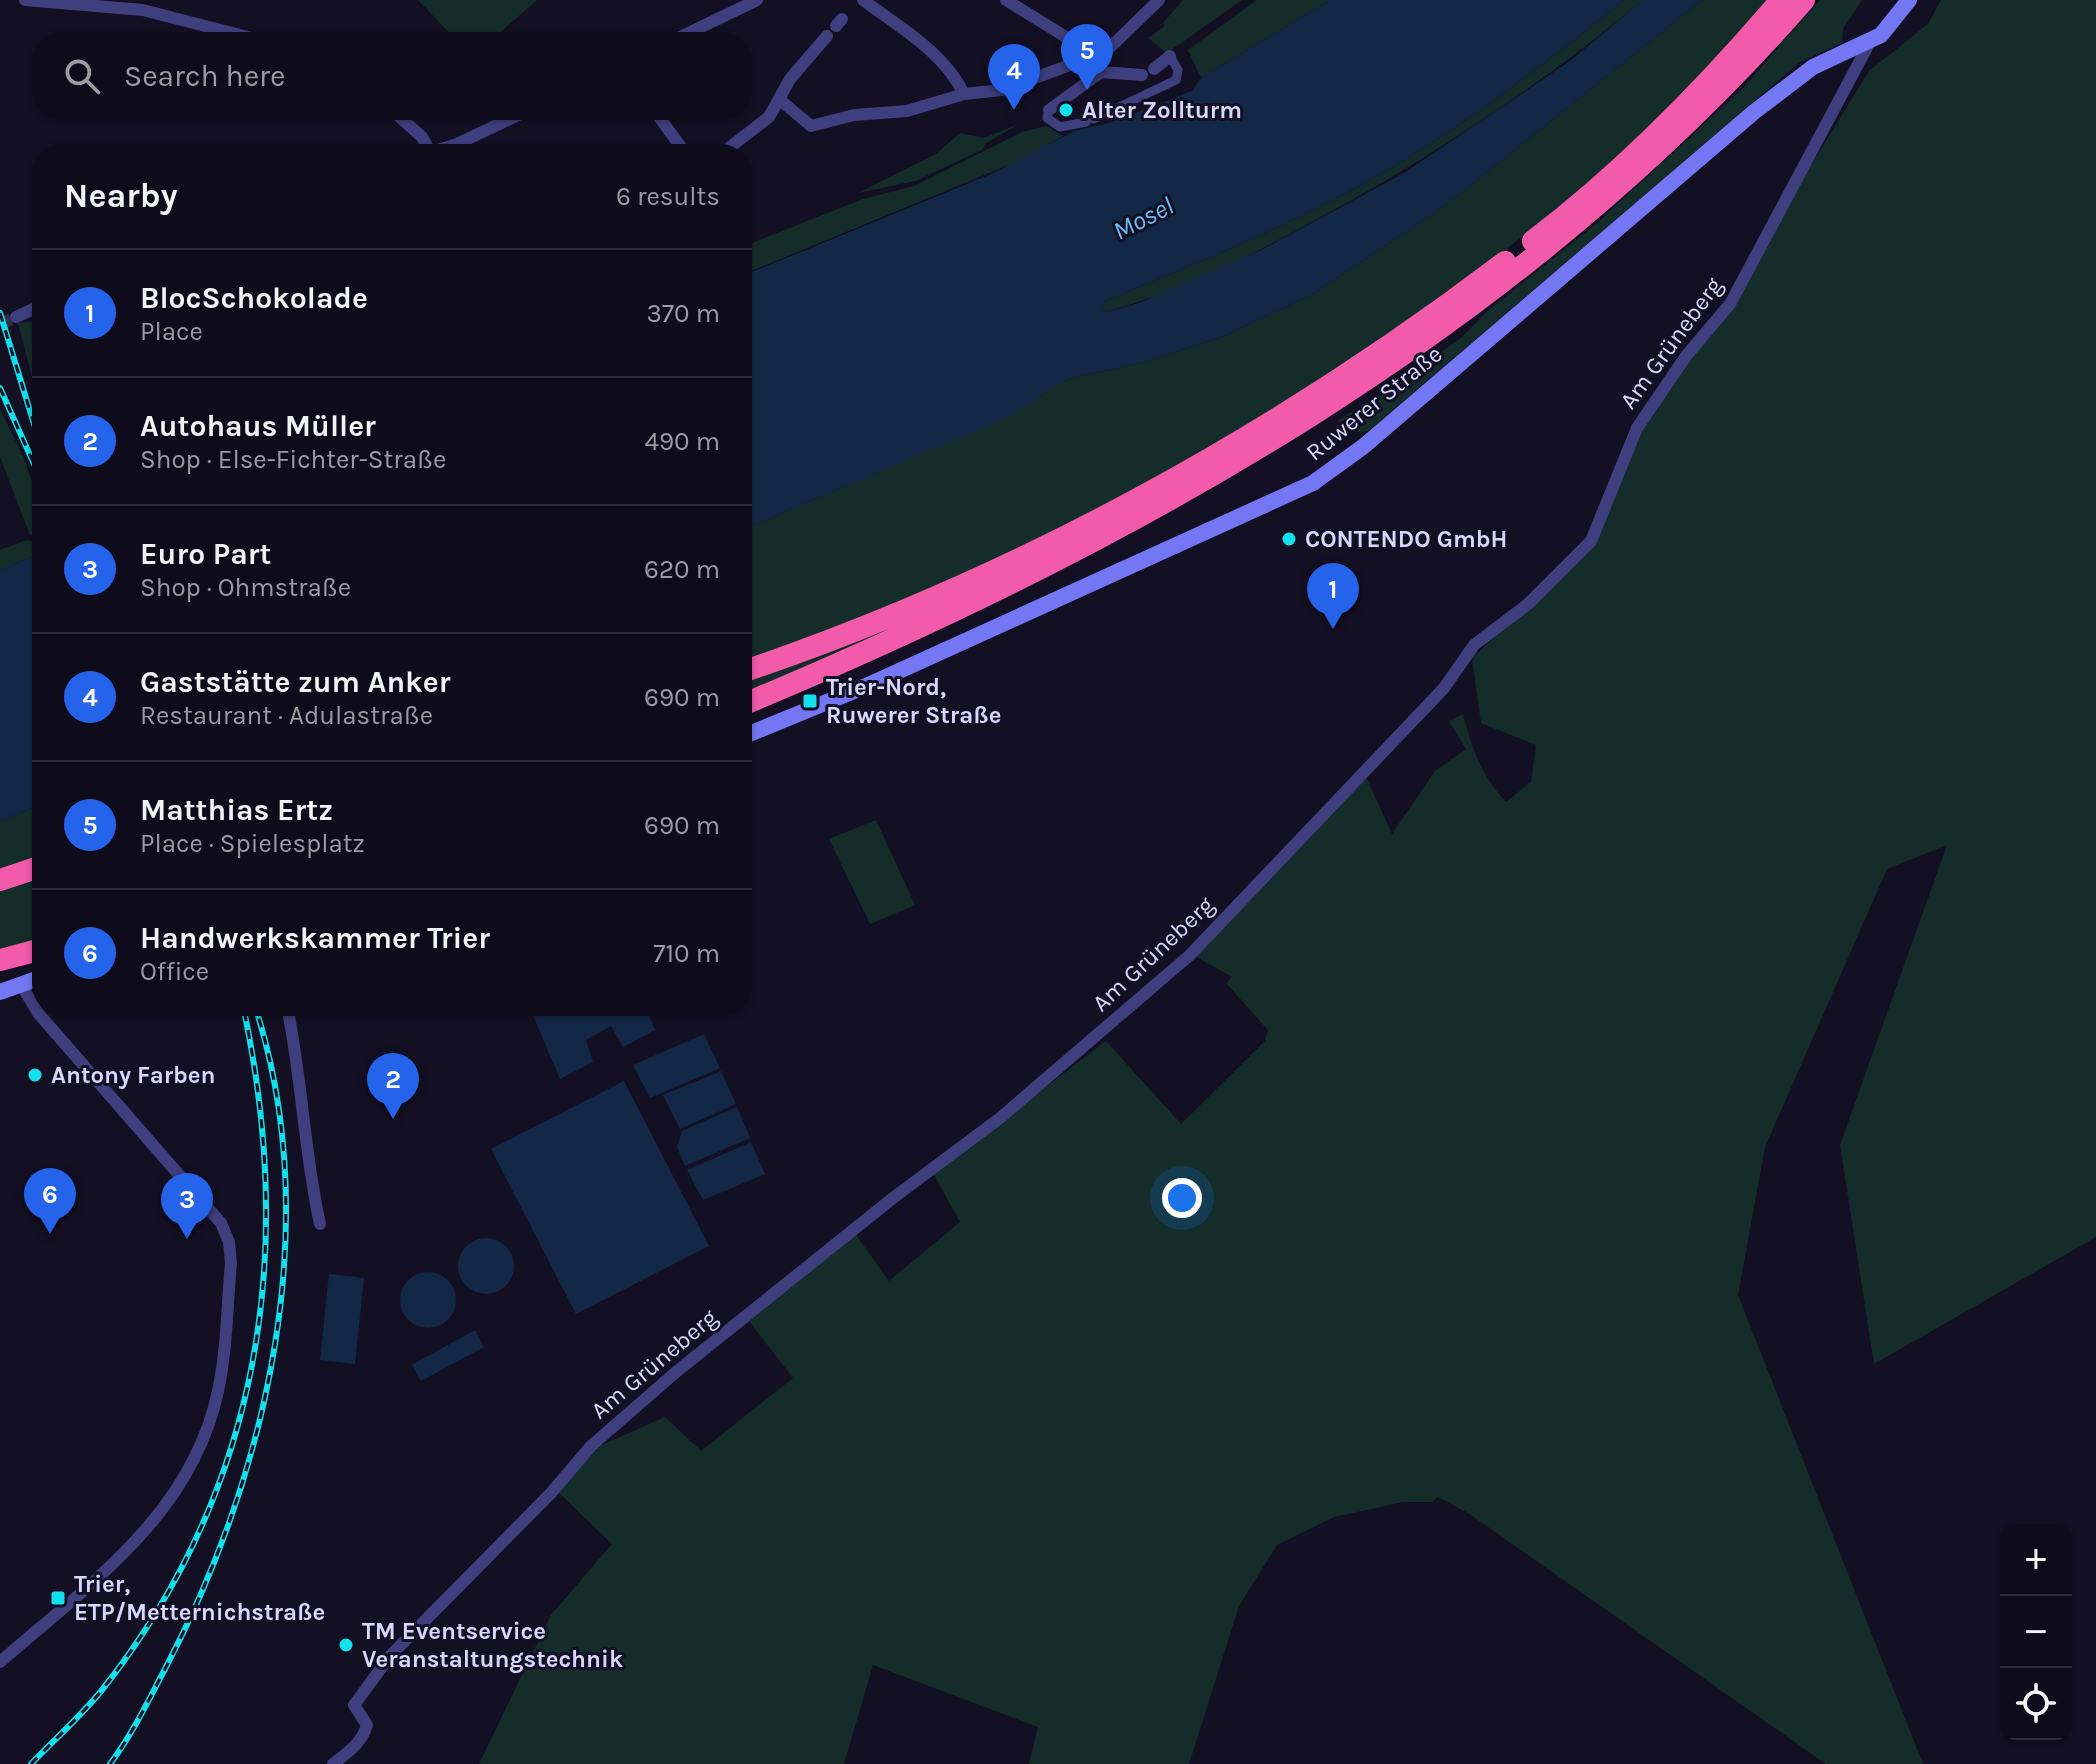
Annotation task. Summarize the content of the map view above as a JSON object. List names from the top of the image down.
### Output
{
  "streets": {
    "main road": ["Ruwerer Straße"],
    "street": ["Am Grüneberg"]
  },
  "crossings": [
    ["Am Grüneberg", "Ruwerer Straße"]
  ],
  "water": ["Mosel"],
  "places": {
    "other": [
      "Alter Zollturm",
      "CONTENDO GmbH",
      "Antony Farben",
      "TM Eventservice Veranstaltungstechnik"
    ],
    "transit": ["Trier-Nord, Ruwerer Straße", "Trier, ETP/Metternichstraße"]
  },
  "page": {
    "pins": [
      "5",
      "4",
      "1",
      "2",
      "6",
      "3"
    ],
    "search": "Search here",
    "heading": ["Nearby", "6 results"],
    "list": [
      {
        "mark": "1",
        "name": "BlocSchokolade",
        "note": "Place",
        "value": "370 m"
      },
      {
        "mark": "2",
        "name": "Autohaus Müller",
        "note": "Shop · Else-Fichter-Straße",
        "value": "490 m"
      },
      {
        "mark": "3",
        "name": "Euro Part",
        "note": "Shop · Ohmstraße",
        "value": "620 m"
      },
      {
        "mark": "4",
        "name": "Gaststätte zum Anker",
        "note": "Restaurant · Adulastraße",
        "value": "690 m"
      },
      {
        "mark": "5",
        "name": "Matthias Ertz",
        "note": "Place · Spielesplatz",
        "value": "690 m"
      },
      {
        "mark": "6",
        "name": "Handwerkskammer Trier",
        "note": "Office",
        "value": "710 m"
      }
    ],
    "map_buttons": ["+", "−"]
  }
}
